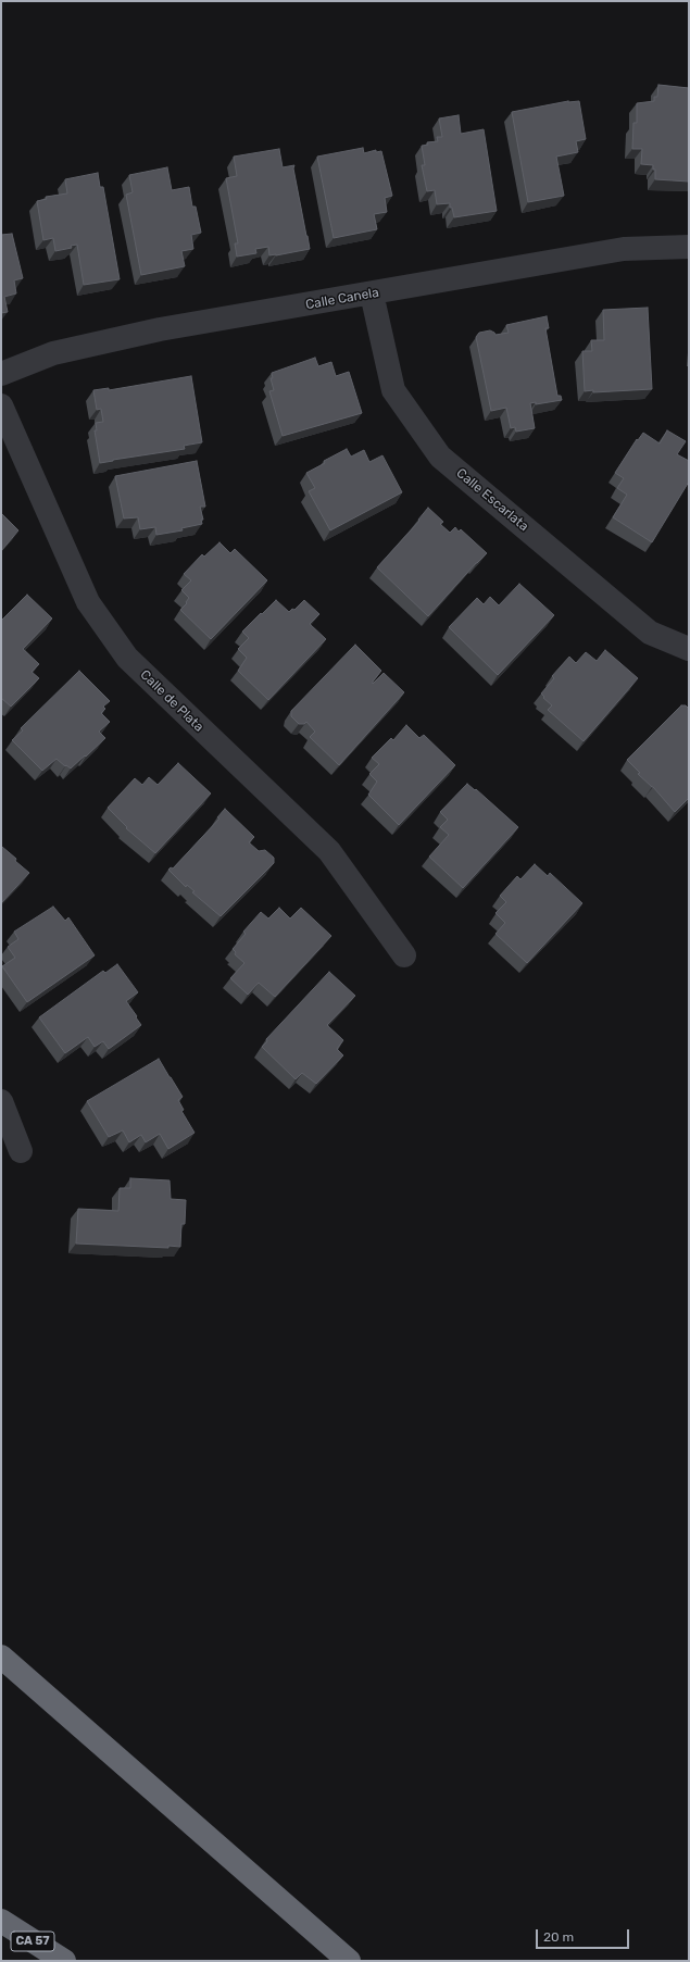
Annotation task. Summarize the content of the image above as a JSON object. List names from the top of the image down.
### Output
{
  "streets": {
    "highway": ["CA 57"],
    "street": ["Calle Canela", "Calle Escarlata", "Calle de Plata"]
  },
  "crossings": [
    ["Calle Canela", "Calle Escarlata"]
  ],
  "scale_bar": "20 m"
}
